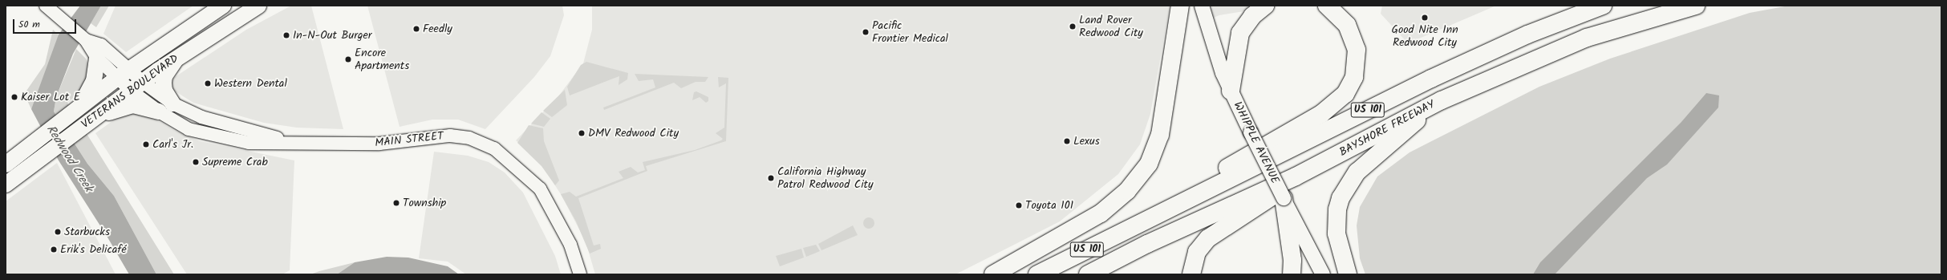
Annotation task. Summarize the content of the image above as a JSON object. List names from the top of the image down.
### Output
{
  "streets": {
    "highway": ["US 101", "BAYSHORE FREEWAY"],
    "main road": ["VETERANS BOULEVARD", "WHIPPLE AVENUE"],
    "street": ["MAIN STREET"]
  },
  "crossings": [
    ["VETERANS BOULEVARD", "MAIN STREET"]
  ],
  "water": ["Redwood Creek"],
  "places": [
    "Good Nite Inn Redwood City",
    "Land Rover Redwood City",
    "Feedly",
    "Pacific Frontier Medical",
    "In-N-Out Burger",
    "Encore Apartments",
    "Western Dental",
    "Kaiser Lot E",
    "DMV Redwood City",
    "Lexus",
    "Carl's Jr.",
    "Supreme Crab",
    "California Highway Patrol Redwood City",
    "Township",
    "Toyota 101",
    "Starbucks",
    "Erik's Delicafé"
  ],
  "scale_bar": "50 m"
}
